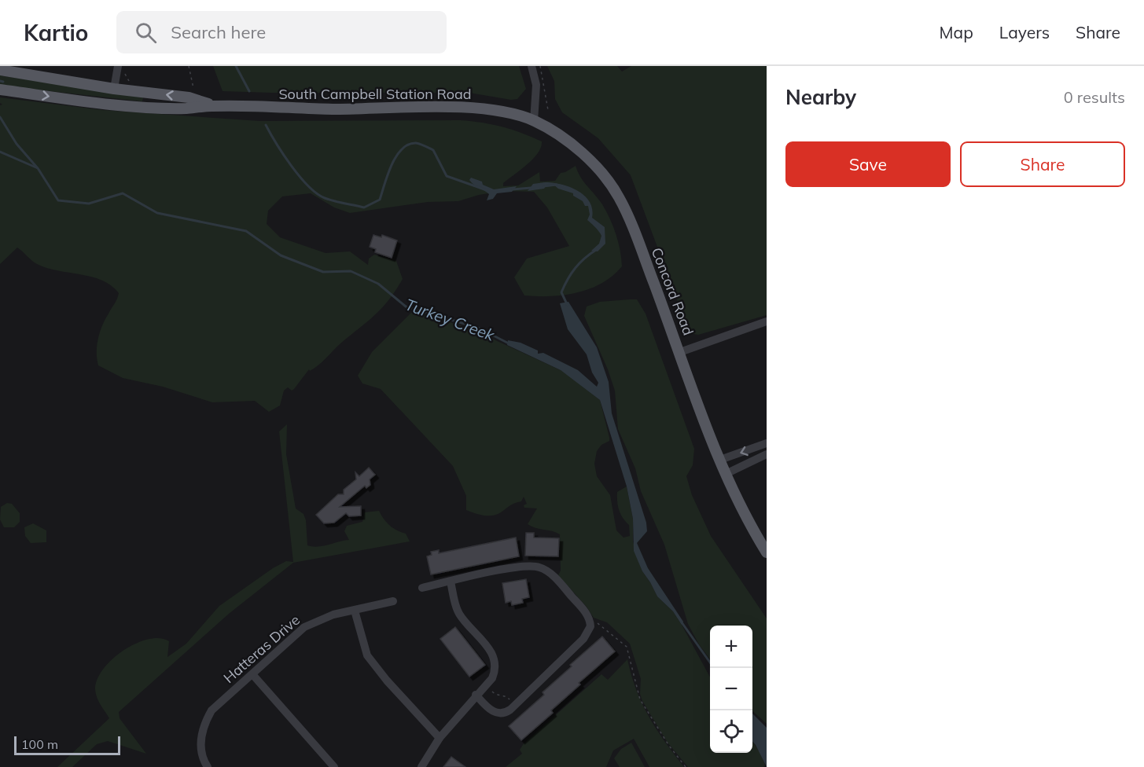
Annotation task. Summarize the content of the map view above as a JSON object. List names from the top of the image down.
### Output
{
  "streets": {
    "main road": ["South Campbell Station Road", "Concord Road"],
    "street": ["Hatteras Drive"]
  },
  "crossings": [
    ["South Campbell Station Road", "Concord Road"]
  ],
  "water": ["Turkey Creek"],
  "scale_bar": "100 m",
  "page": {
    "header": "Kartio",
    "search": "Search here",
    "nav": ["Map", "Layers", "Share"],
    "heading": ["Nearby", "0 results"],
    "buttons": ["Save", "Share"],
    "map_buttons": ["+", "−"],
    "scale": "100 m"
  }
}
